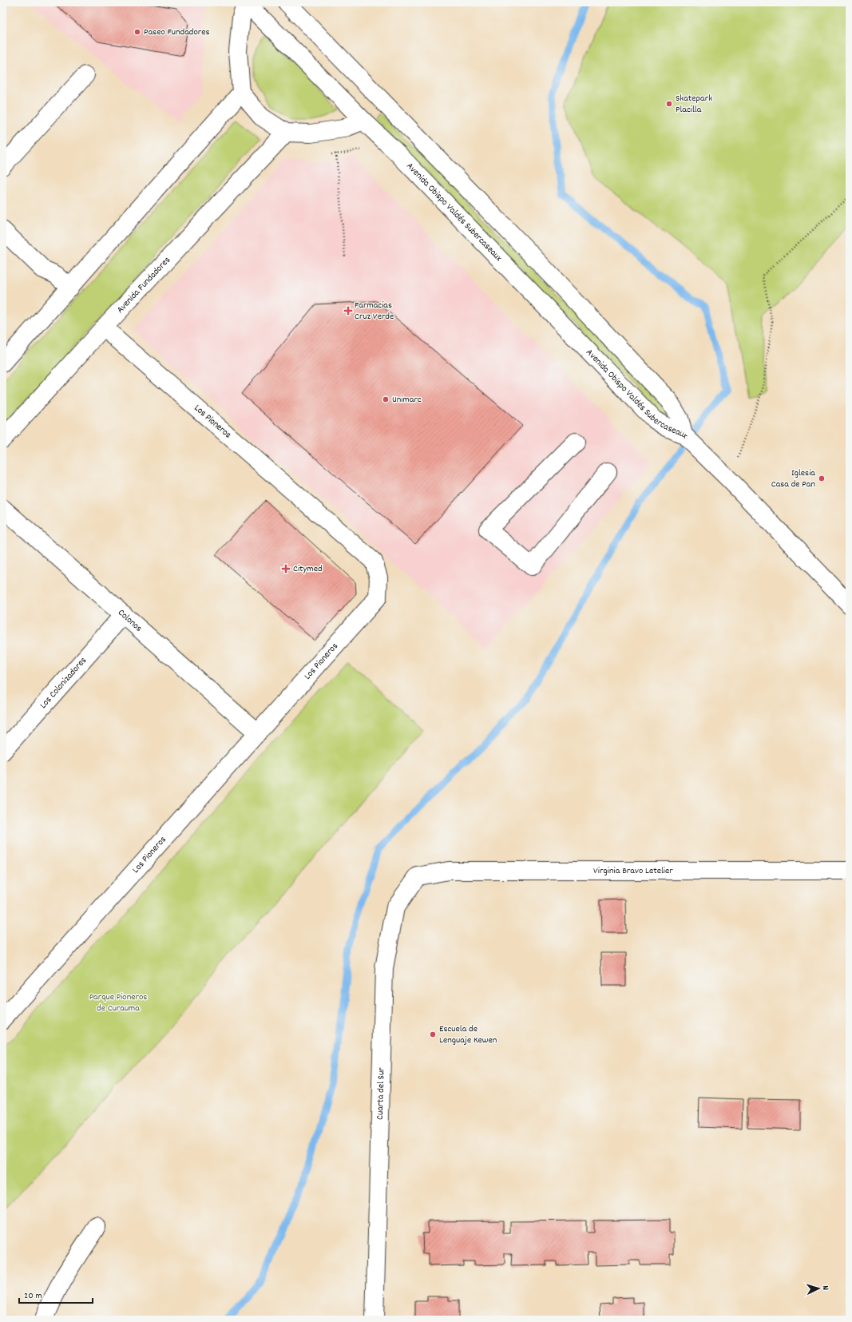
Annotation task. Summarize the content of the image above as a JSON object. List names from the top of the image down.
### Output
{
  "streets": {
    "street": [
      "Avenida Obispo Valdés Subercaseaux",
      "Avenida Fundadores",
      "Los Pioneros",
      "Colonos",
      "Los Colonizadores",
      "Virginia Bravo Letelier",
      "Cuarta del Sur"
    ]
  },
  "crossings": [
    ["Avenida Fundadores", "Los Pioneros"],
    ["Los Pioneros", "Colonos"],
    ["Colonos", "Los Colonizadores"],
    ["Virginia Bravo Letelier", "Cuarta del Sur"]
  ],
  "parks": ["Parque Pioneros de Curauma"],
  "places": {
    "other": [
      "Paseo Fundadores",
      "Skatepark Placilla",
      "Unimarc",
      "Iglesia Casa de Pan",
      "Escuela de Lenguaje Kewen"
    ],
    "health": ["Farmacias Cruz Verde", "Citymed"]
  },
  "scale_bar": "20 m",
  "north": "right"
}
